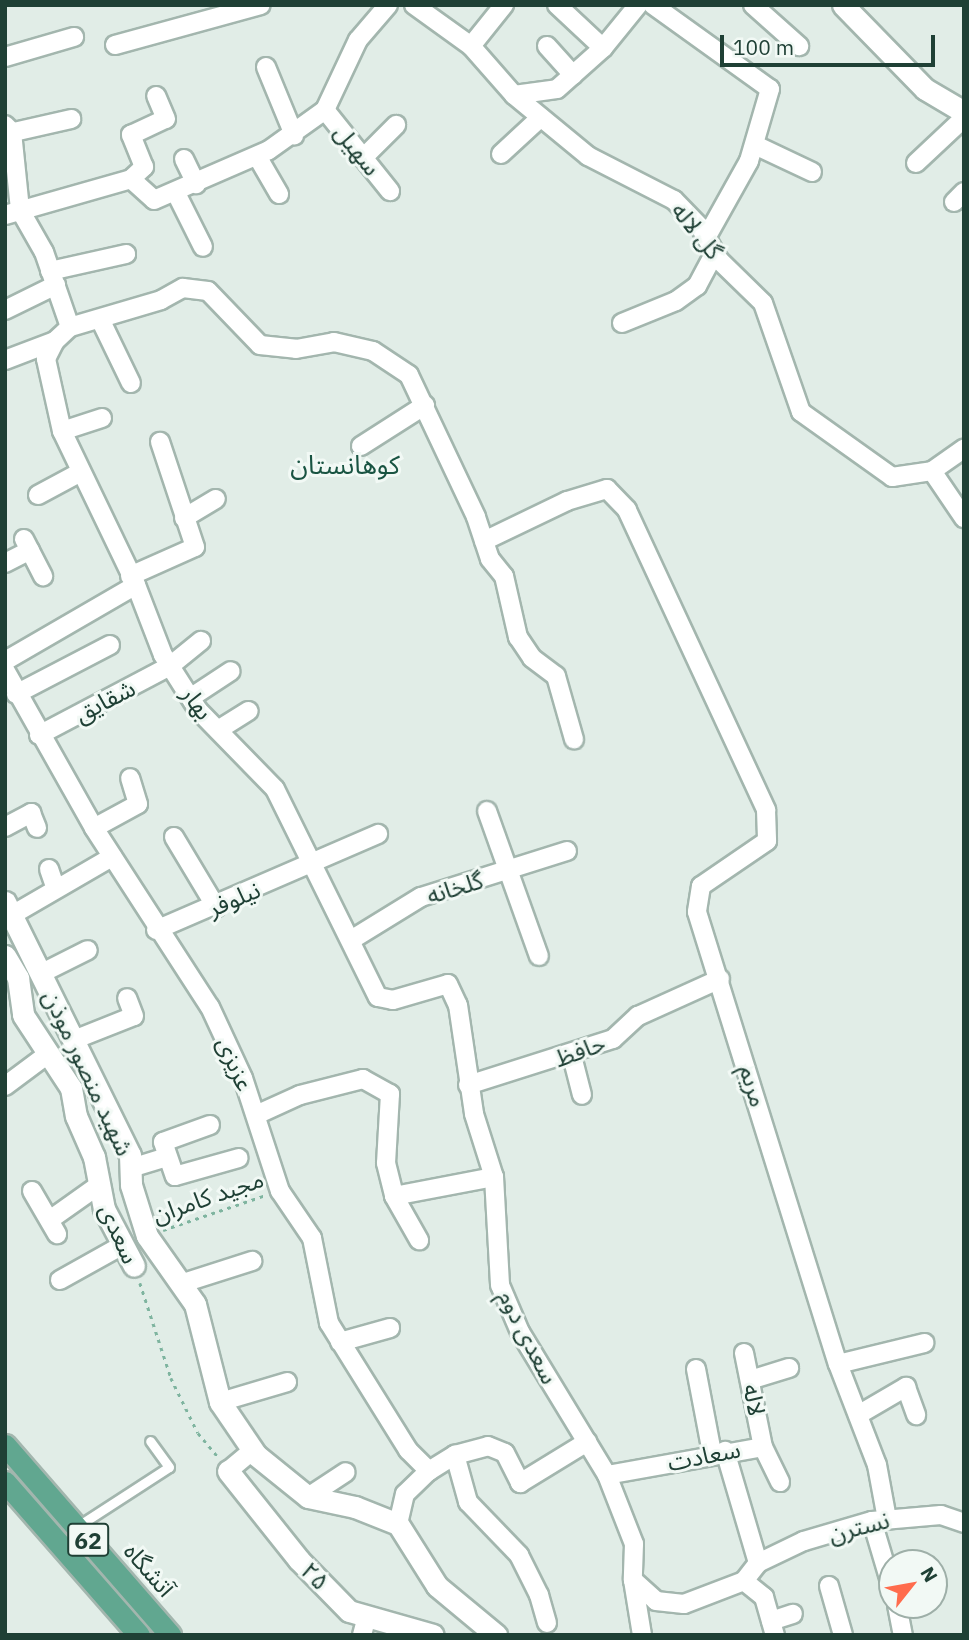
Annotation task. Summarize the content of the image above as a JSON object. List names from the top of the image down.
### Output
{
  "streets": {
    "main road": ["62", "آتشگاه"],
    "street": [
      "سهیل",
      "گل لاله",
      "شقایق",
      "بهار",
      "گلخانه",
      "نیلوفر",
      "حافظ",
      "عزیزی",
      "شهید منصور موذن",
      "مریم",
      "سعدی",
      "سعدی دوم",
      "لاله",
      "سعادت",
      "نسترن",
      "۲۵"
    ],
    "path": ["مجید کامران"]
  },
  "crossings": [
    ["شقایق", "بهار"],
    ["شقایق", "عزیزی"],
    ["بهار", "گلخانه"],
    ["بهار", "نیلوفر"],
    ["بهار", "سعدی دوم"],
    ["نیلوفر", "عزیزی"],
    ["حافظ", "مریم"],
    ["حافظ", "سعدی دوم"],
    ["عزیزی", "مجید کامران"],
    ["شهید منصور موذن", "مجید کامران"],
    ["مریم", "نسترن"],
    ["سعدی", "۲۵"],
    ["سعدی دوم", "سعادت"],
    ["لاله", "سعادت"]
  ],
  "districts": ["کوهانستان"],
  "scale_bar": "100 m",
  "north": "top right"
}
